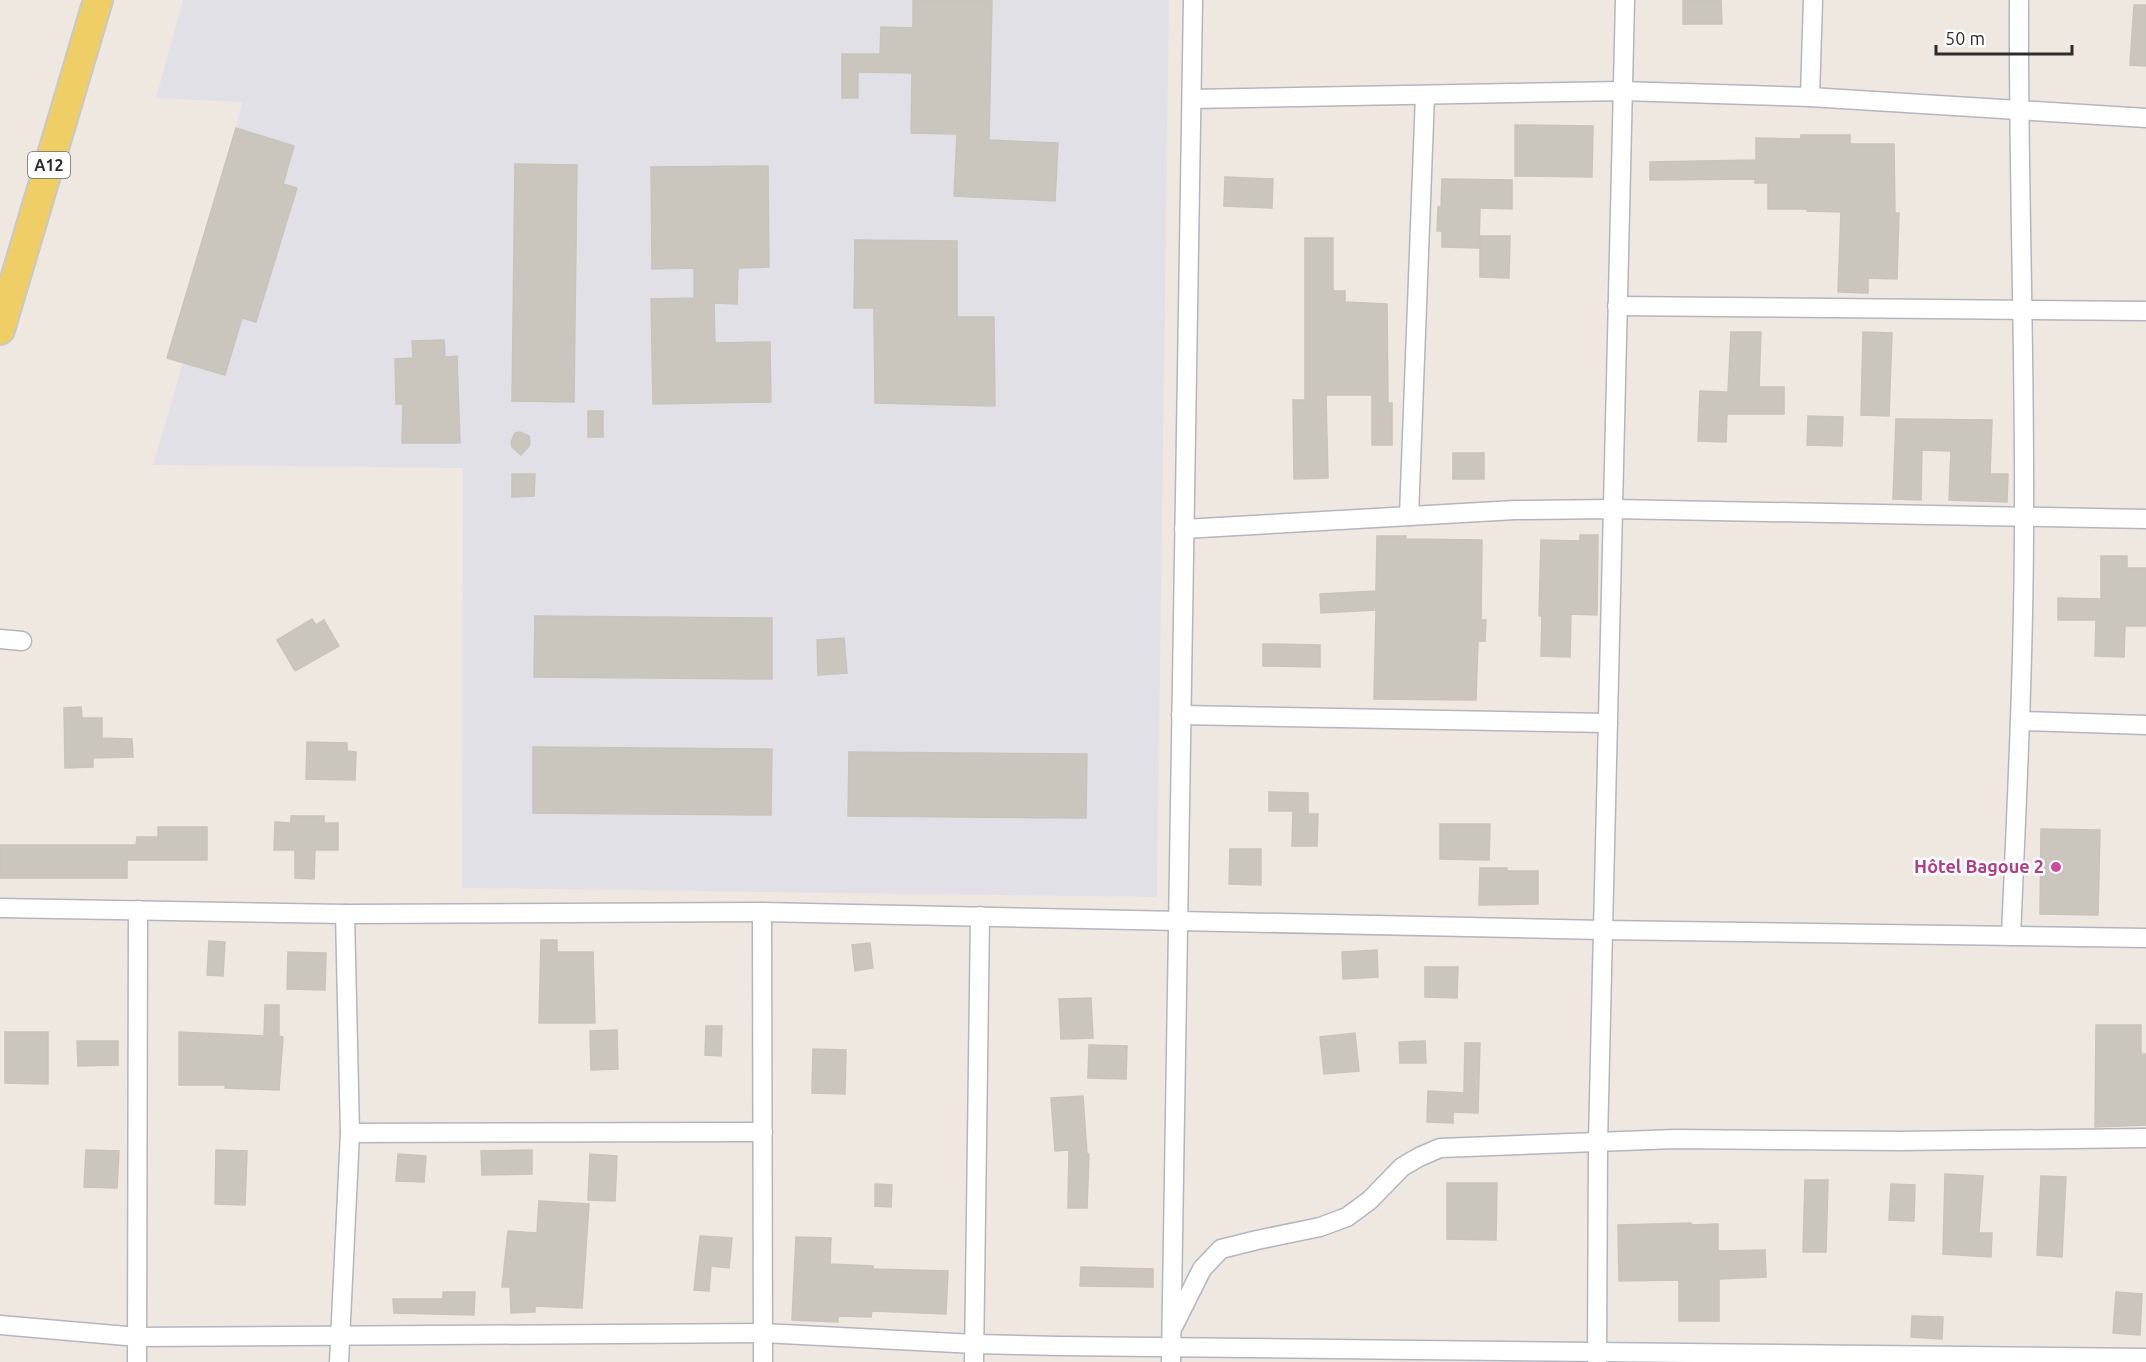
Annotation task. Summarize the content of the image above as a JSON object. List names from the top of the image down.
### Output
{
  "streets": {
    "main road": ["A12"]
  },
  "places": ["Hôtel Bagoue 2"],
  "scale_bar": "50 m"
}
